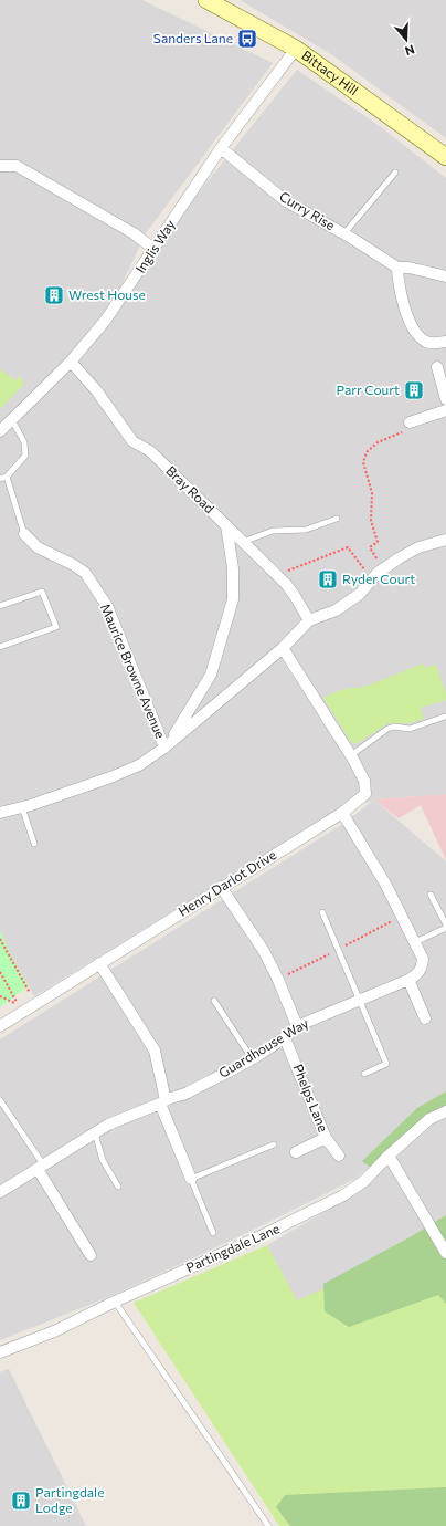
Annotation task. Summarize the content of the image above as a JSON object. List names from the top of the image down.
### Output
{
  "streets": {
    "main road": ["Bittacy Hill"],
    "street": [
      "Curry Rise",
      "Inglis Way",
      "Bray Road",
      "Maurice Browne Avenue",
      "Henry Darlot Drive",
      "Guardhouse Way",
      "Phelps Lane",
      "Partingdale Lane"
    ]
  },
  "crossings": [
    ["Bittacy Hill", "Inglis Way"],
    ["Curry Rise", "Inglis Way"],
    ["Inglis Way", "Bray Road"],
    ["Henry Darlot Drive", "Guardhouse Way"],
    ["Guardhouse Way", "Phelps Lane"]
  ],
  "places": {
    "bus stop": ["Sanders Lane"],
    "building": [
      "Wrest House",
      "Parr Court",
      "Ryder Court",
      "Partingdale Lodge"
    ]
  },
  "north": "bottom"
}
